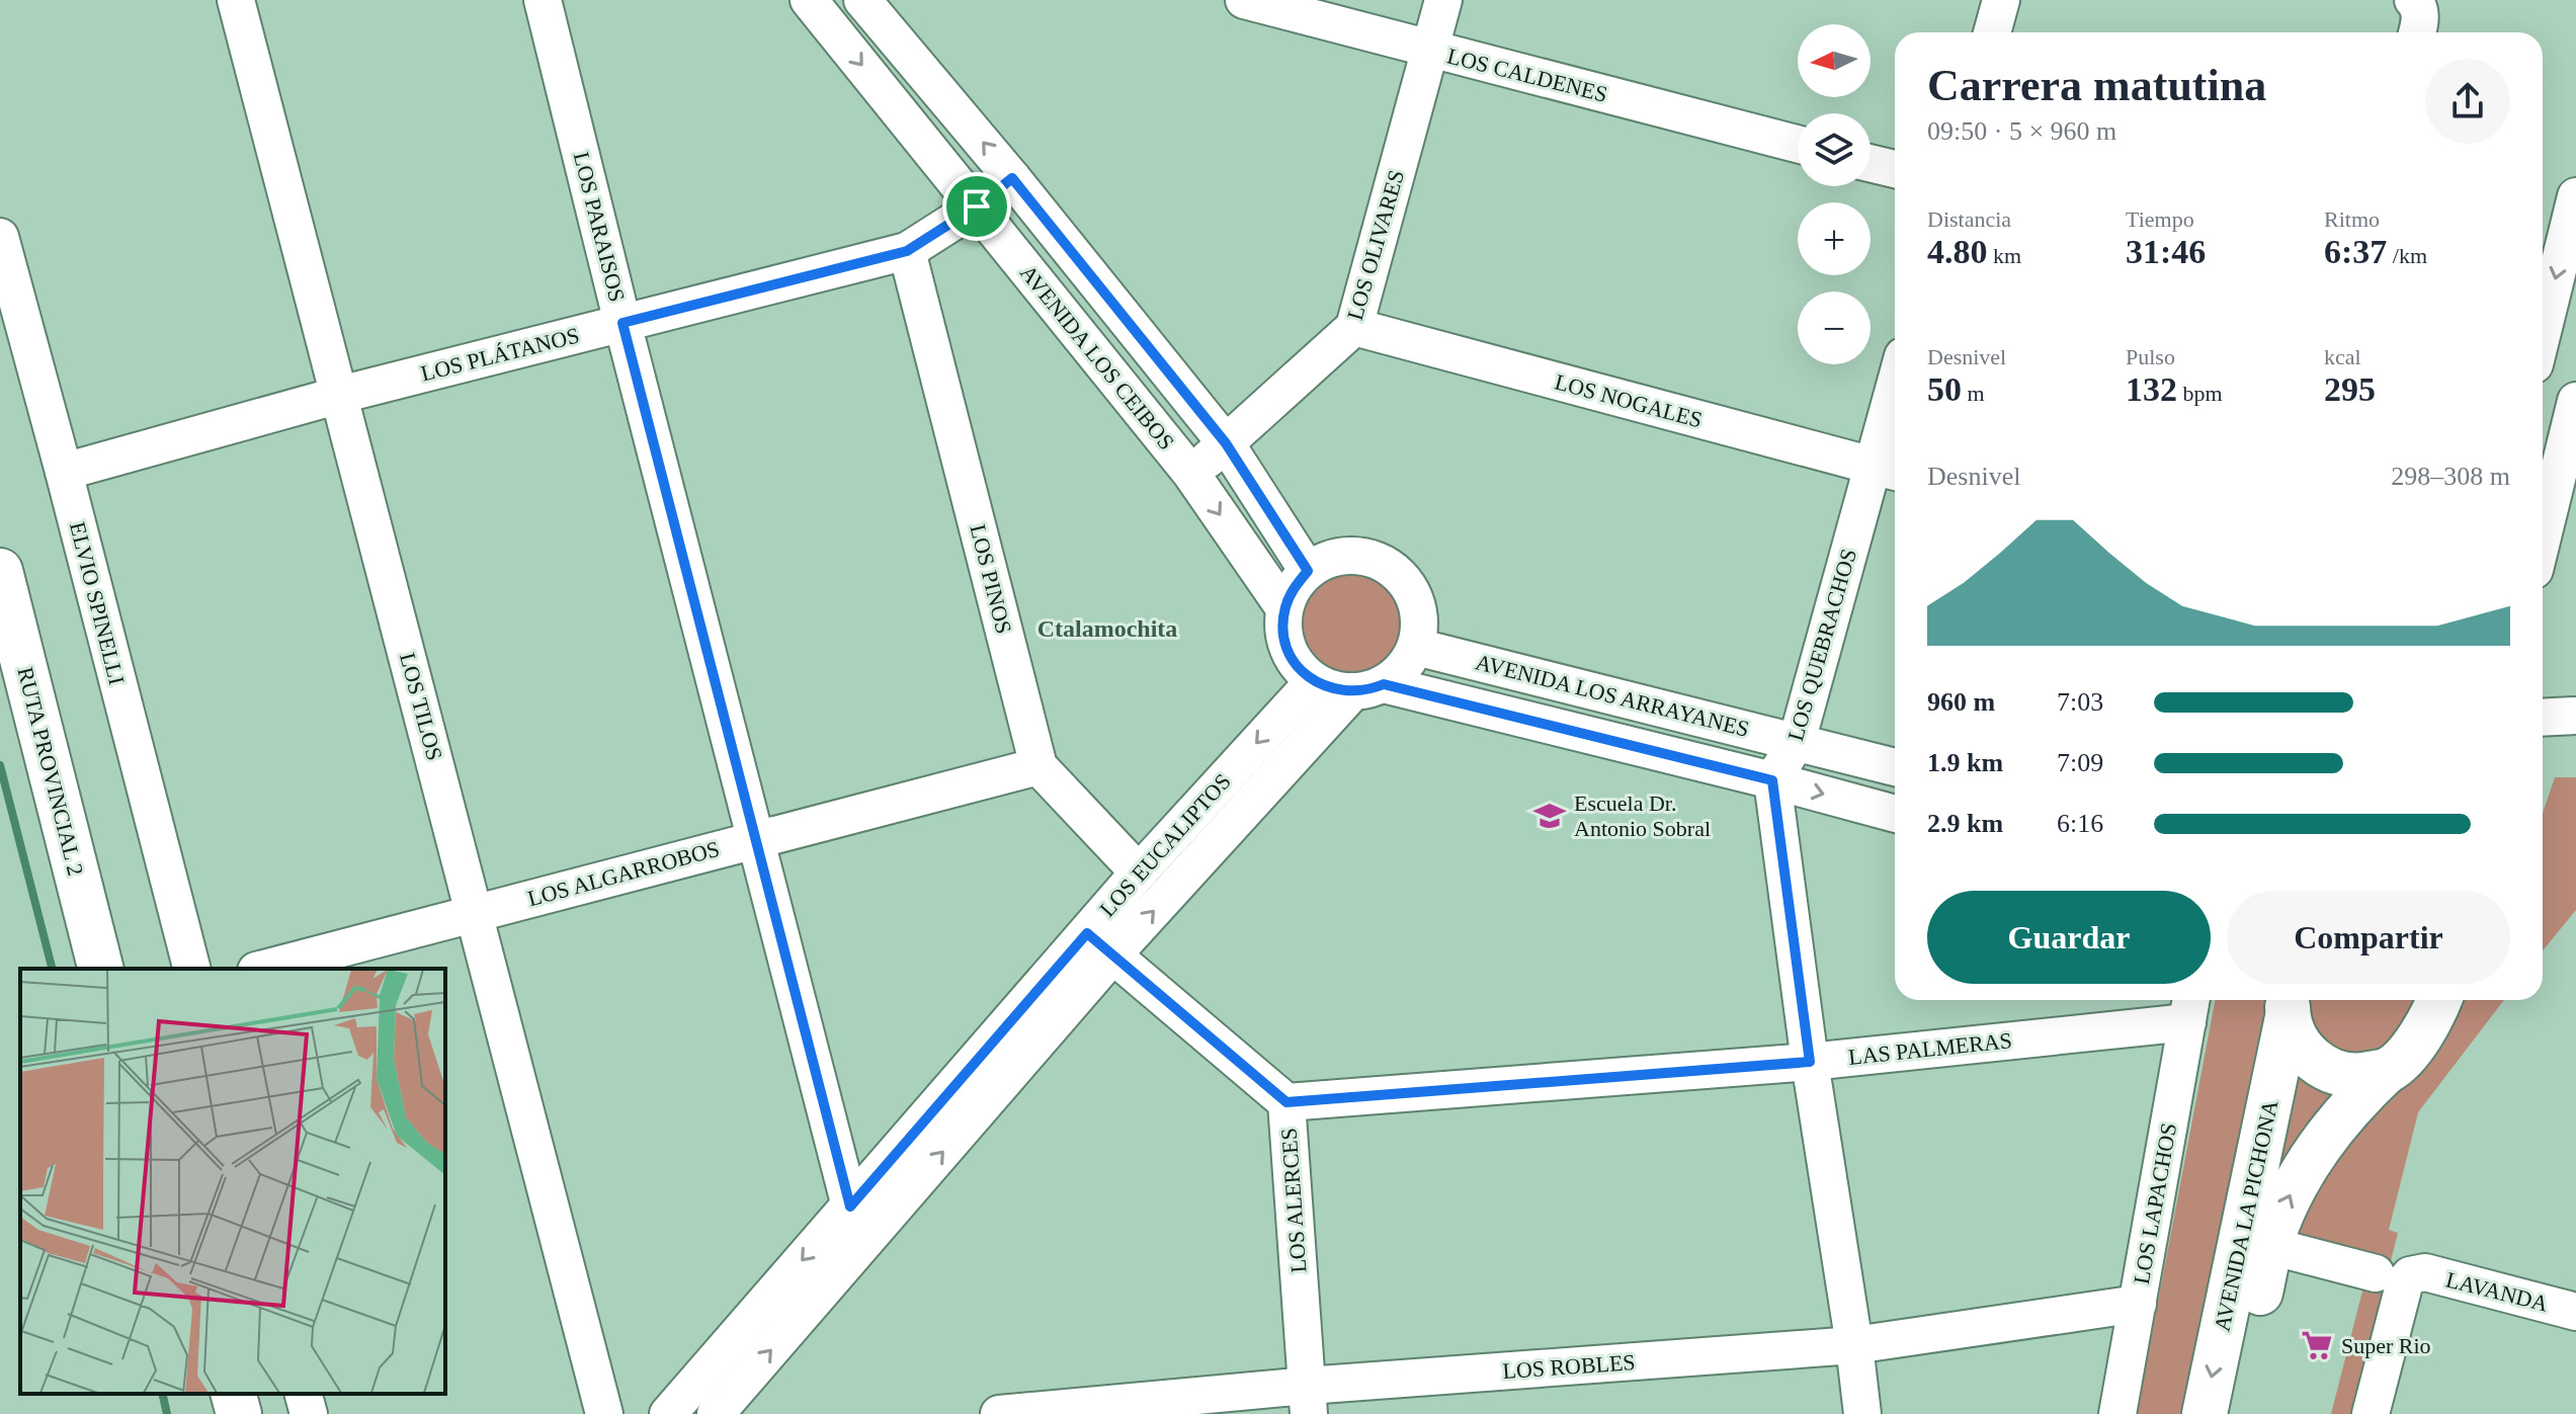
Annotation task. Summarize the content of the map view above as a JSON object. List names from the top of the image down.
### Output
{
  "streets": {
    "main road": ["RUTA PROVINCIAL 2", "AVENIDA LA PICHONA"],
    "street": [
      "LOS CALDENES",
      "LOS PARAISOS",
      "LOS OLIVARES",
      "LOS PLÁTANOS",
      "AVENIDA LOS CEIBOS",
      "LOS NOGALES",
      "LOS PINOS",
      "ELVIO SPINELLI",
      "LOS QUEBRACHOS",
      "AVENIDA LOS ARRAYANES",
      "LOS TILOS",
      "LOS EUCALIPTOS",
      "LOS ALGARROBOS",
      "LAS PALMERAS",
      "LOS ALERCES",
      "LOS LAPACHOS",
      "LAVANDA",
      "LOS ROBLES"
    ]
  },
  "crossings": [
    ["LOS CALDENES", "LOS OLIVARES"],
    ["LOS PARAISOS", "LOS PLÁTANOS"],
    ["LOS PARAISOS", "LOS EUCALIPTOS"],
    ["LOS PARAISOS", "LOS ALGARROBOS"],
    ["LOS OLIVARES", "AVENIDA LOS CEIBOS"],
    ["LOS OLIVARES", "LOS NOGALES"],
    ["LOS PLÁTANOS", "AVENIDA LOS CEIBOS"],
    ["LOS PLÁTANOS", "LOS PINOS"],
    ["LOS PLÁTANOS", "ELVIO SPINELLI"],
    ["LOS PLÁTANOS", "LOS TILOS"],
    ["AVENIDA LOS CEIBOS", "AVENIDA LOS ARRAYANES"],
    ["AVENIDA LOS CEIBOS", "LOS EUCALIPTOS"],
    ["LOS NOGALES", "LOS QUEBRACHOS"],
    ["LOS PINOS", "LOS EUCALIPTOS"],
    ["LOS PINOS", "LOS ALGARROBOS"],
    ["LOS QUEBRACHOS", "AVENIDA LOS ARRAYANES"],
    ["AVENIDA LOS ARRAYANES", "LOS EUCALIPTOS"],
    ["LOS TILOS", "LOS ALGARROBOS"],
    ["LOS EUCALIPTOS", "LOS ALERCES"],
    ["LAS PALMERAS", "LOS ALERCES"],
    ["LAS PALMERAS", "LOS LAPACHOS"],
    ["LOS ALERCES", "LOS ROBLES"],
    ["LOS LAPACHOS", "LOS ROBLES"]
  ],
  "districts": ["Ctalamochita"],
  "places": {
    "school or university": ["Escuela Dr. Antonio Sobral"],
    "supermarket": ["Super Rio"]
  },
  "north": "left",
  "page": {
    "map_buttons": ["+", "−"],
    "heading": ["Carrera matutina", "09:50 · 5 × 960 m"],
    "stats": [
      ["Distancia", "4.80 km"],
      ["Tiempo", "31:46"],
      ["Ritmo", "6:37 /km"],
      ["Desnivel", "50 m"],
      ["Pulso", "132 bpm"],
      ["kcal", "295"]
    ],
    "chart": ["Desnivel", "298–308 m"],
    "list": [
      {
        "name": "960 m",
        "note": "7:03"
      },
      {
        "name": "1.9 km",
        "note": "7:09"
      },
      {
        "name": "2.9 km",
        "note": "6:16"
      }
    ],
    "buttons": ["Guardar", "Compartir"]
  }
}
